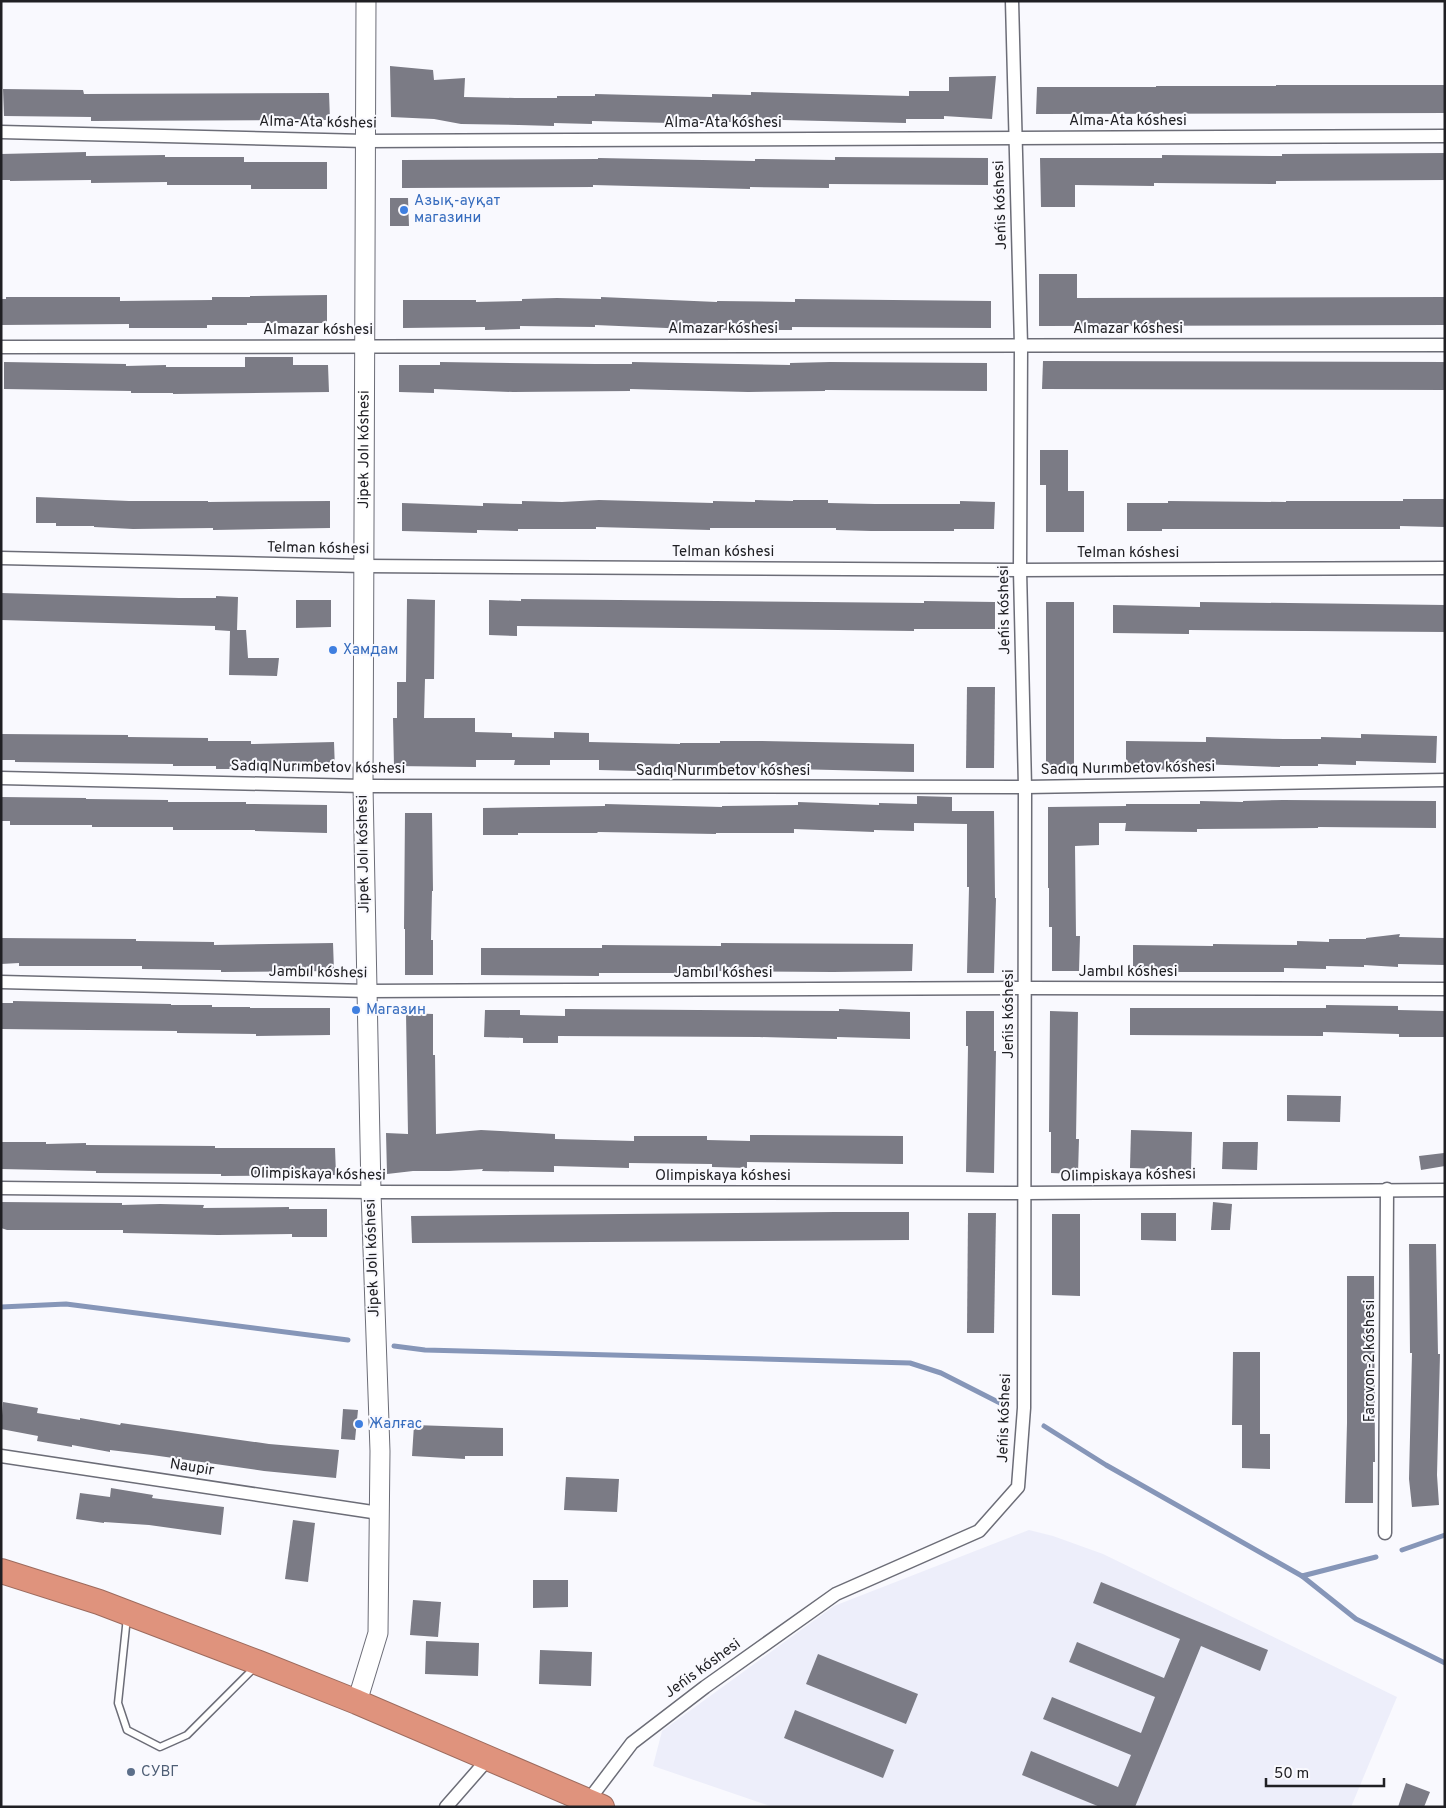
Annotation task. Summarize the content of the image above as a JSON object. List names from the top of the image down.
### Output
{
  "streets": {
    "street": [
      "Alma-Ata kóshesi",
      "Jeńis kóshesi",
      "Almazar kóshesi",
      "Jipek Jolı kóshesi",
      "Telman kóshesi",
      "Sadıq Nurımbetov kóshesi",
      "Jambıl kóshesi",
      "Olimpiskaya kóshesi",
      "Farovon-2 kóshesi",
      "Naupir"
    ]
  },
  "crossings": [
    ["Alma-Ata kóshesi", "Jeńis kóshesi"],
    ["Alma-Ata kóshesi", "Jipek Jolı kóshesi"],
    ["Jeńis kóshesi", "Almazar kóshesi"],
    ["Jeńis kóshesi", "Telman kóshesi"],
    ["Jeńis kóshesi", "Sadıq Nurımbetov kóshesi"],
    ["Jeńis kóshesi", "Jambıl kóshesi"],
    ["Jeńis kóshesi", "Olimpiskaya kóshesi"],
    ["Almazar kóshesi", "Jipek Jolı kóshesi"],
    ["Jipek Jolı kóshesi", "Telman kóshesi"],
    ["Jipek Jolı kóshesi", "Sadıq Nurımbetov kóshesi"],
    ["Jipek Jolı kóshesi", "Jambıl kóshesi"],
    ["Jipek Jolı kóshesi", "Olimpiskaya kóshesi"],
    ["Jipek Jolı kóshesi", "Naupir"],
    ["Olimpiskaya kóshesi", "Farovon-2 kóshesi"]
  ],
  "places": [
    "Азық-ауқат магазини",
    "Хамдам",
    "Магазин",
    "Жалғас",
    "СУВГ"
  ],
  "scale_bar": "50 m"
}
